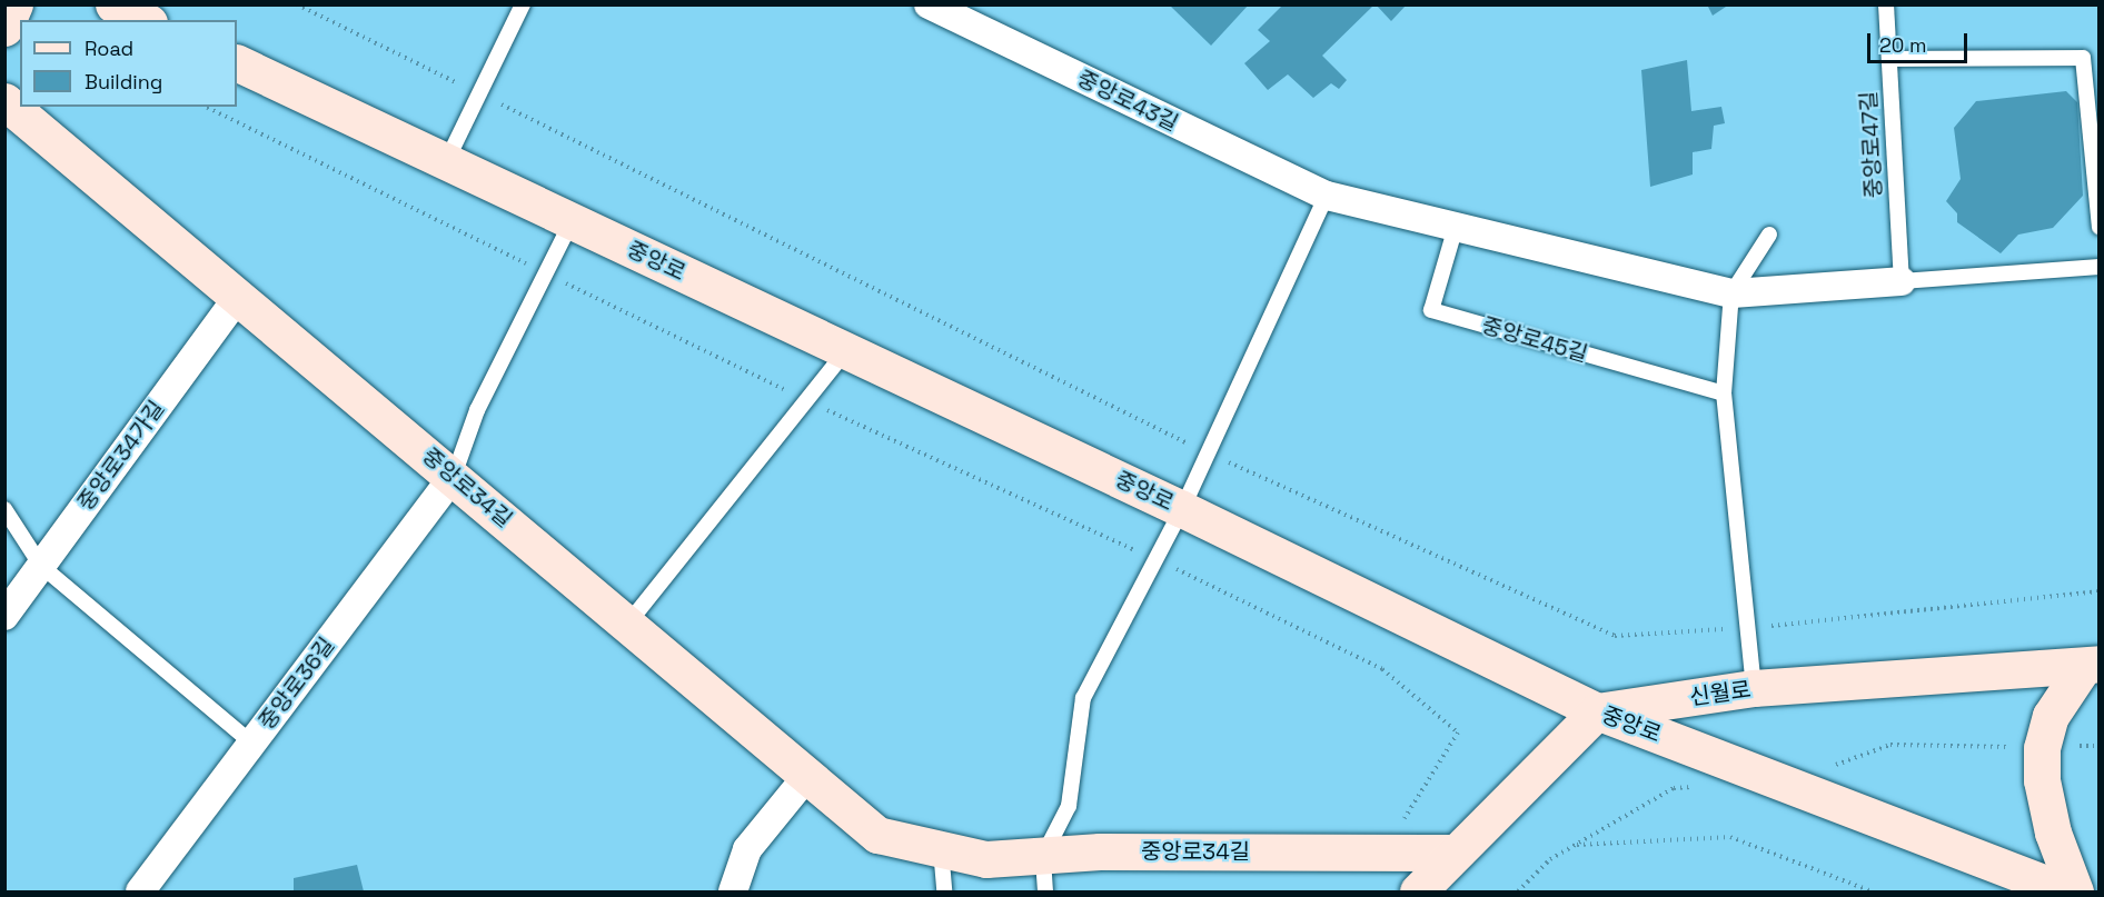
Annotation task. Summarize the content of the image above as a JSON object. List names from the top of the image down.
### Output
{
  "streets": {
    "main road": ["중앙로", "중앙로34길", "신월로"],
    "street": ["중앙로43길", "중앙로34가길", "중앙로36길"],
    "lane": ["중앙로47길", "중앙로45길"]
  },
  "crossings": [
    ["중앙로", "신월로"],
    ["중앙로34가길", "중앙로34길"],
    ["중앙로34길", "중앙로36길"]
  ],
  "legend": ["Road", "Building"],
  "scale_bar": "20 m"
}
